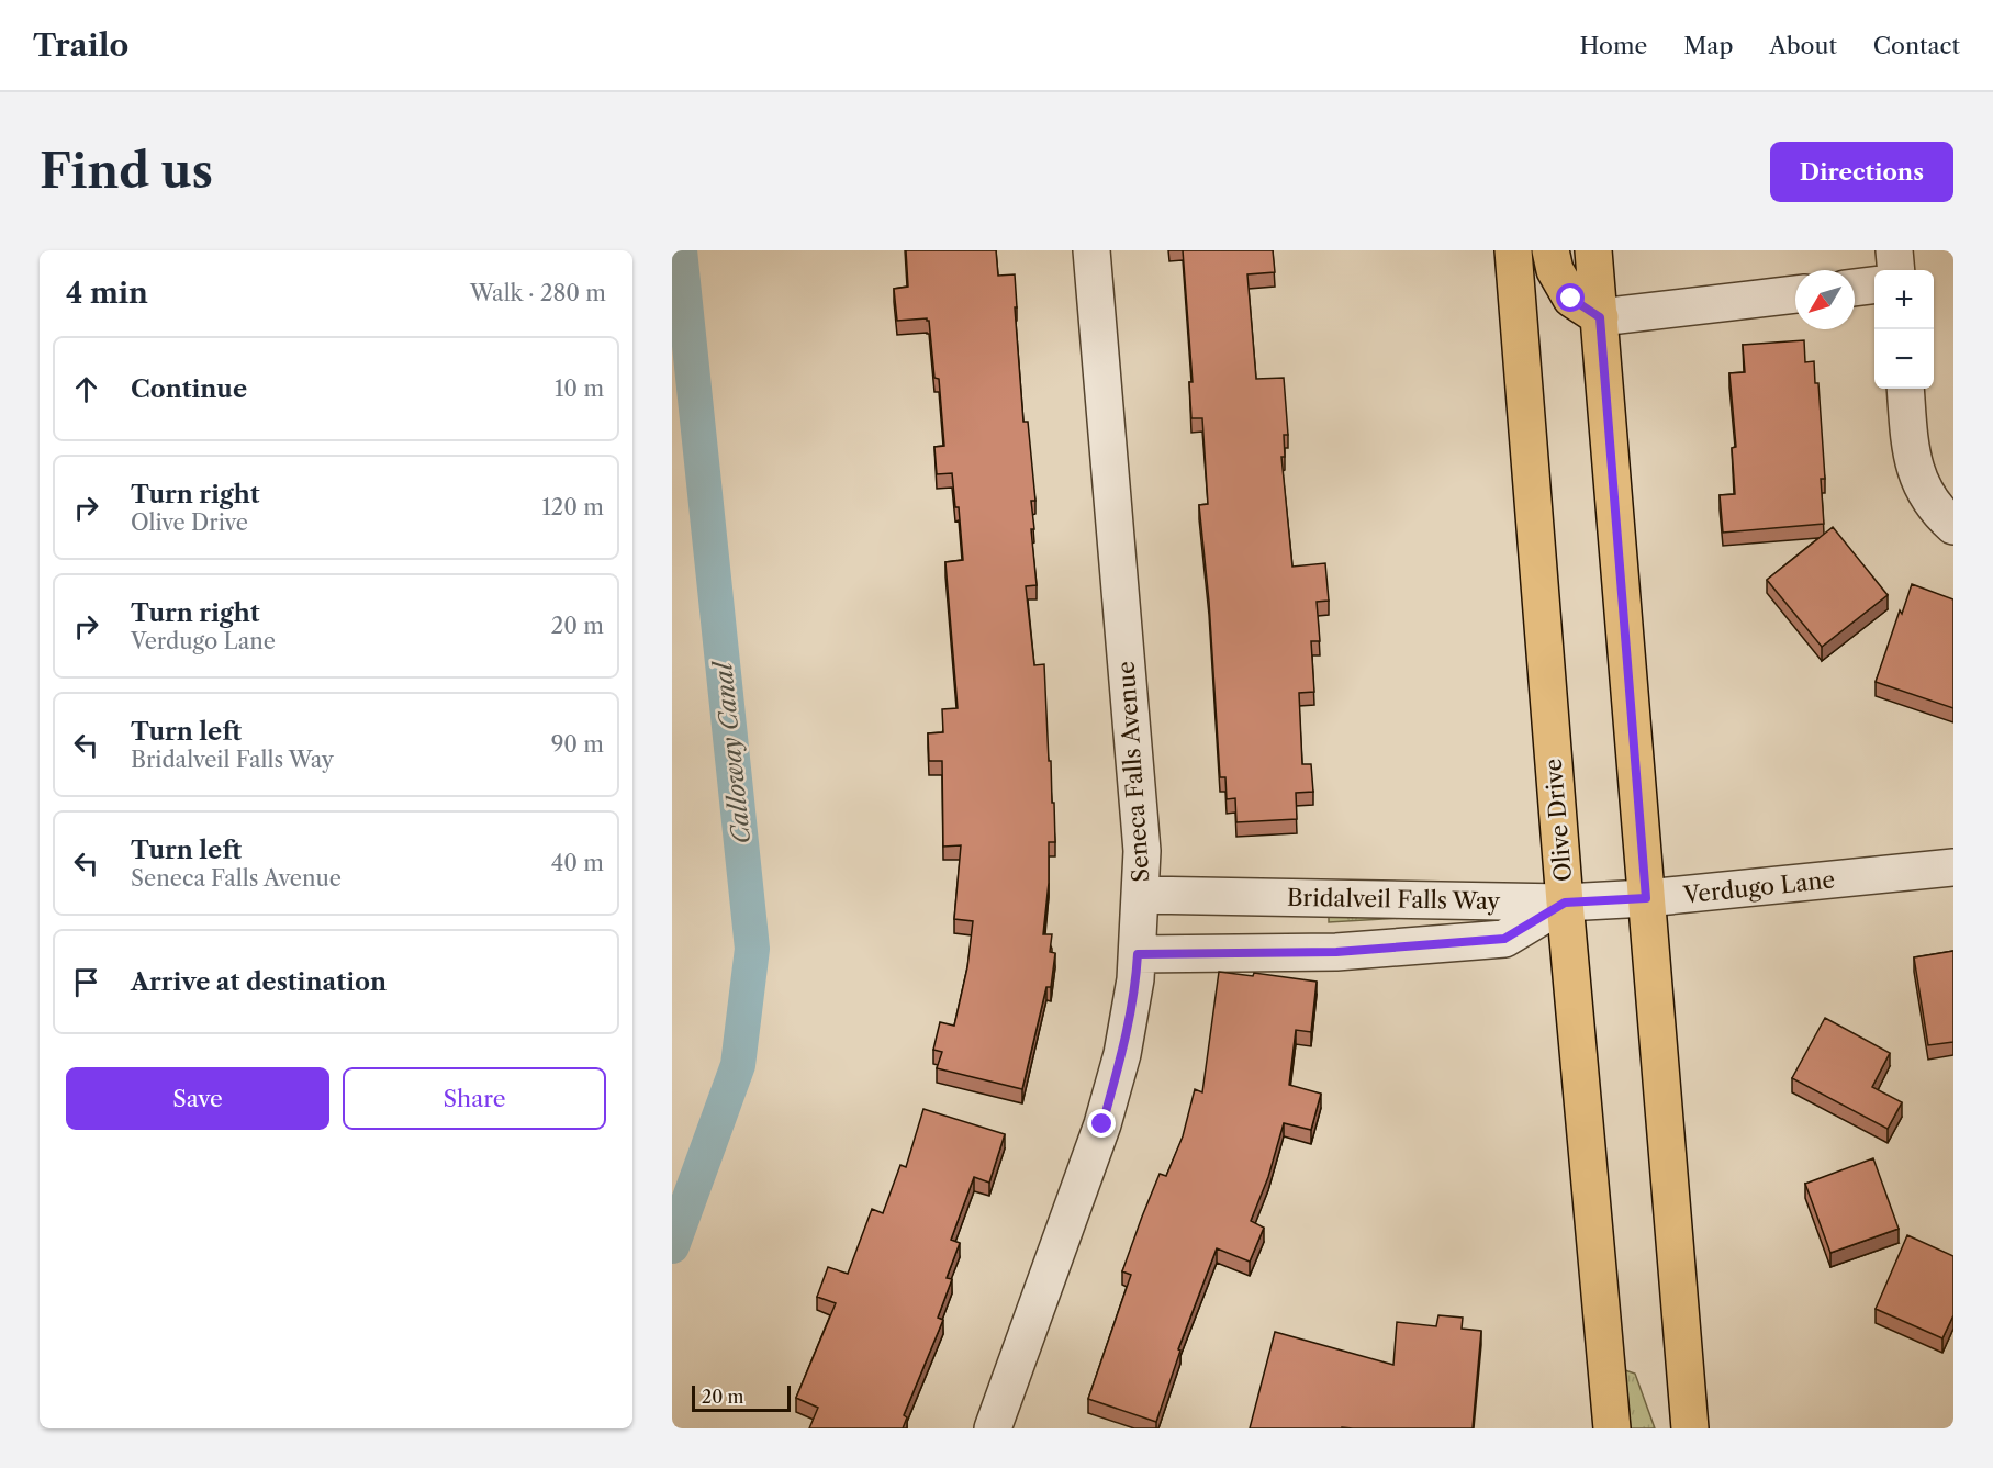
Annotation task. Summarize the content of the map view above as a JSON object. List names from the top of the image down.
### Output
{
  "streets": {
    "main road": ["Olive Drive"],
    "street": ["Seneca Falls Avenue", "Verdugo Lane", "Bridalveil Falls Way"]
  },
  "crossings": [
    ["Seneca Falls Avenue", "Bridalveil Falls Way"],
    ["Olive Drive", "Verdugo Lane"],
    ["Olive Drive", "Bridalveil Falls Way"],
    ["Verdugo Lane", "Bridalveil Falls Way"]
  ],
  "water": ["Calloway Canal"],
  "scale_bar": "20 m",
  "north": "bottom left",
  "page": {
    "header": "Trailo",
    "nav": [
      "Home",
      "Map",
      "About",
      "Contact"
    ],
    "buttons": [
      "Directions",
      ["Save", "Share"]
    ],
    "title": "Find us",
    "heading": ["4 min", "Walk · 280 m"],
    "map_buttons": ["+", "−"],
    "list": [
      ["Continue", "10 m"],
      ["Turn right", "Olive Drive", "120 m"],
      ["Turn right", "Verdugo Lane", "20 m"],
      ["Turn left", "Bridalveil Falls Way", "90 m"],
      ["Turn left", "Seneca Falls Avenue", "40 m"],
      "Arrive at destination"
    ],
    "scale": "20 m"
  }
}
